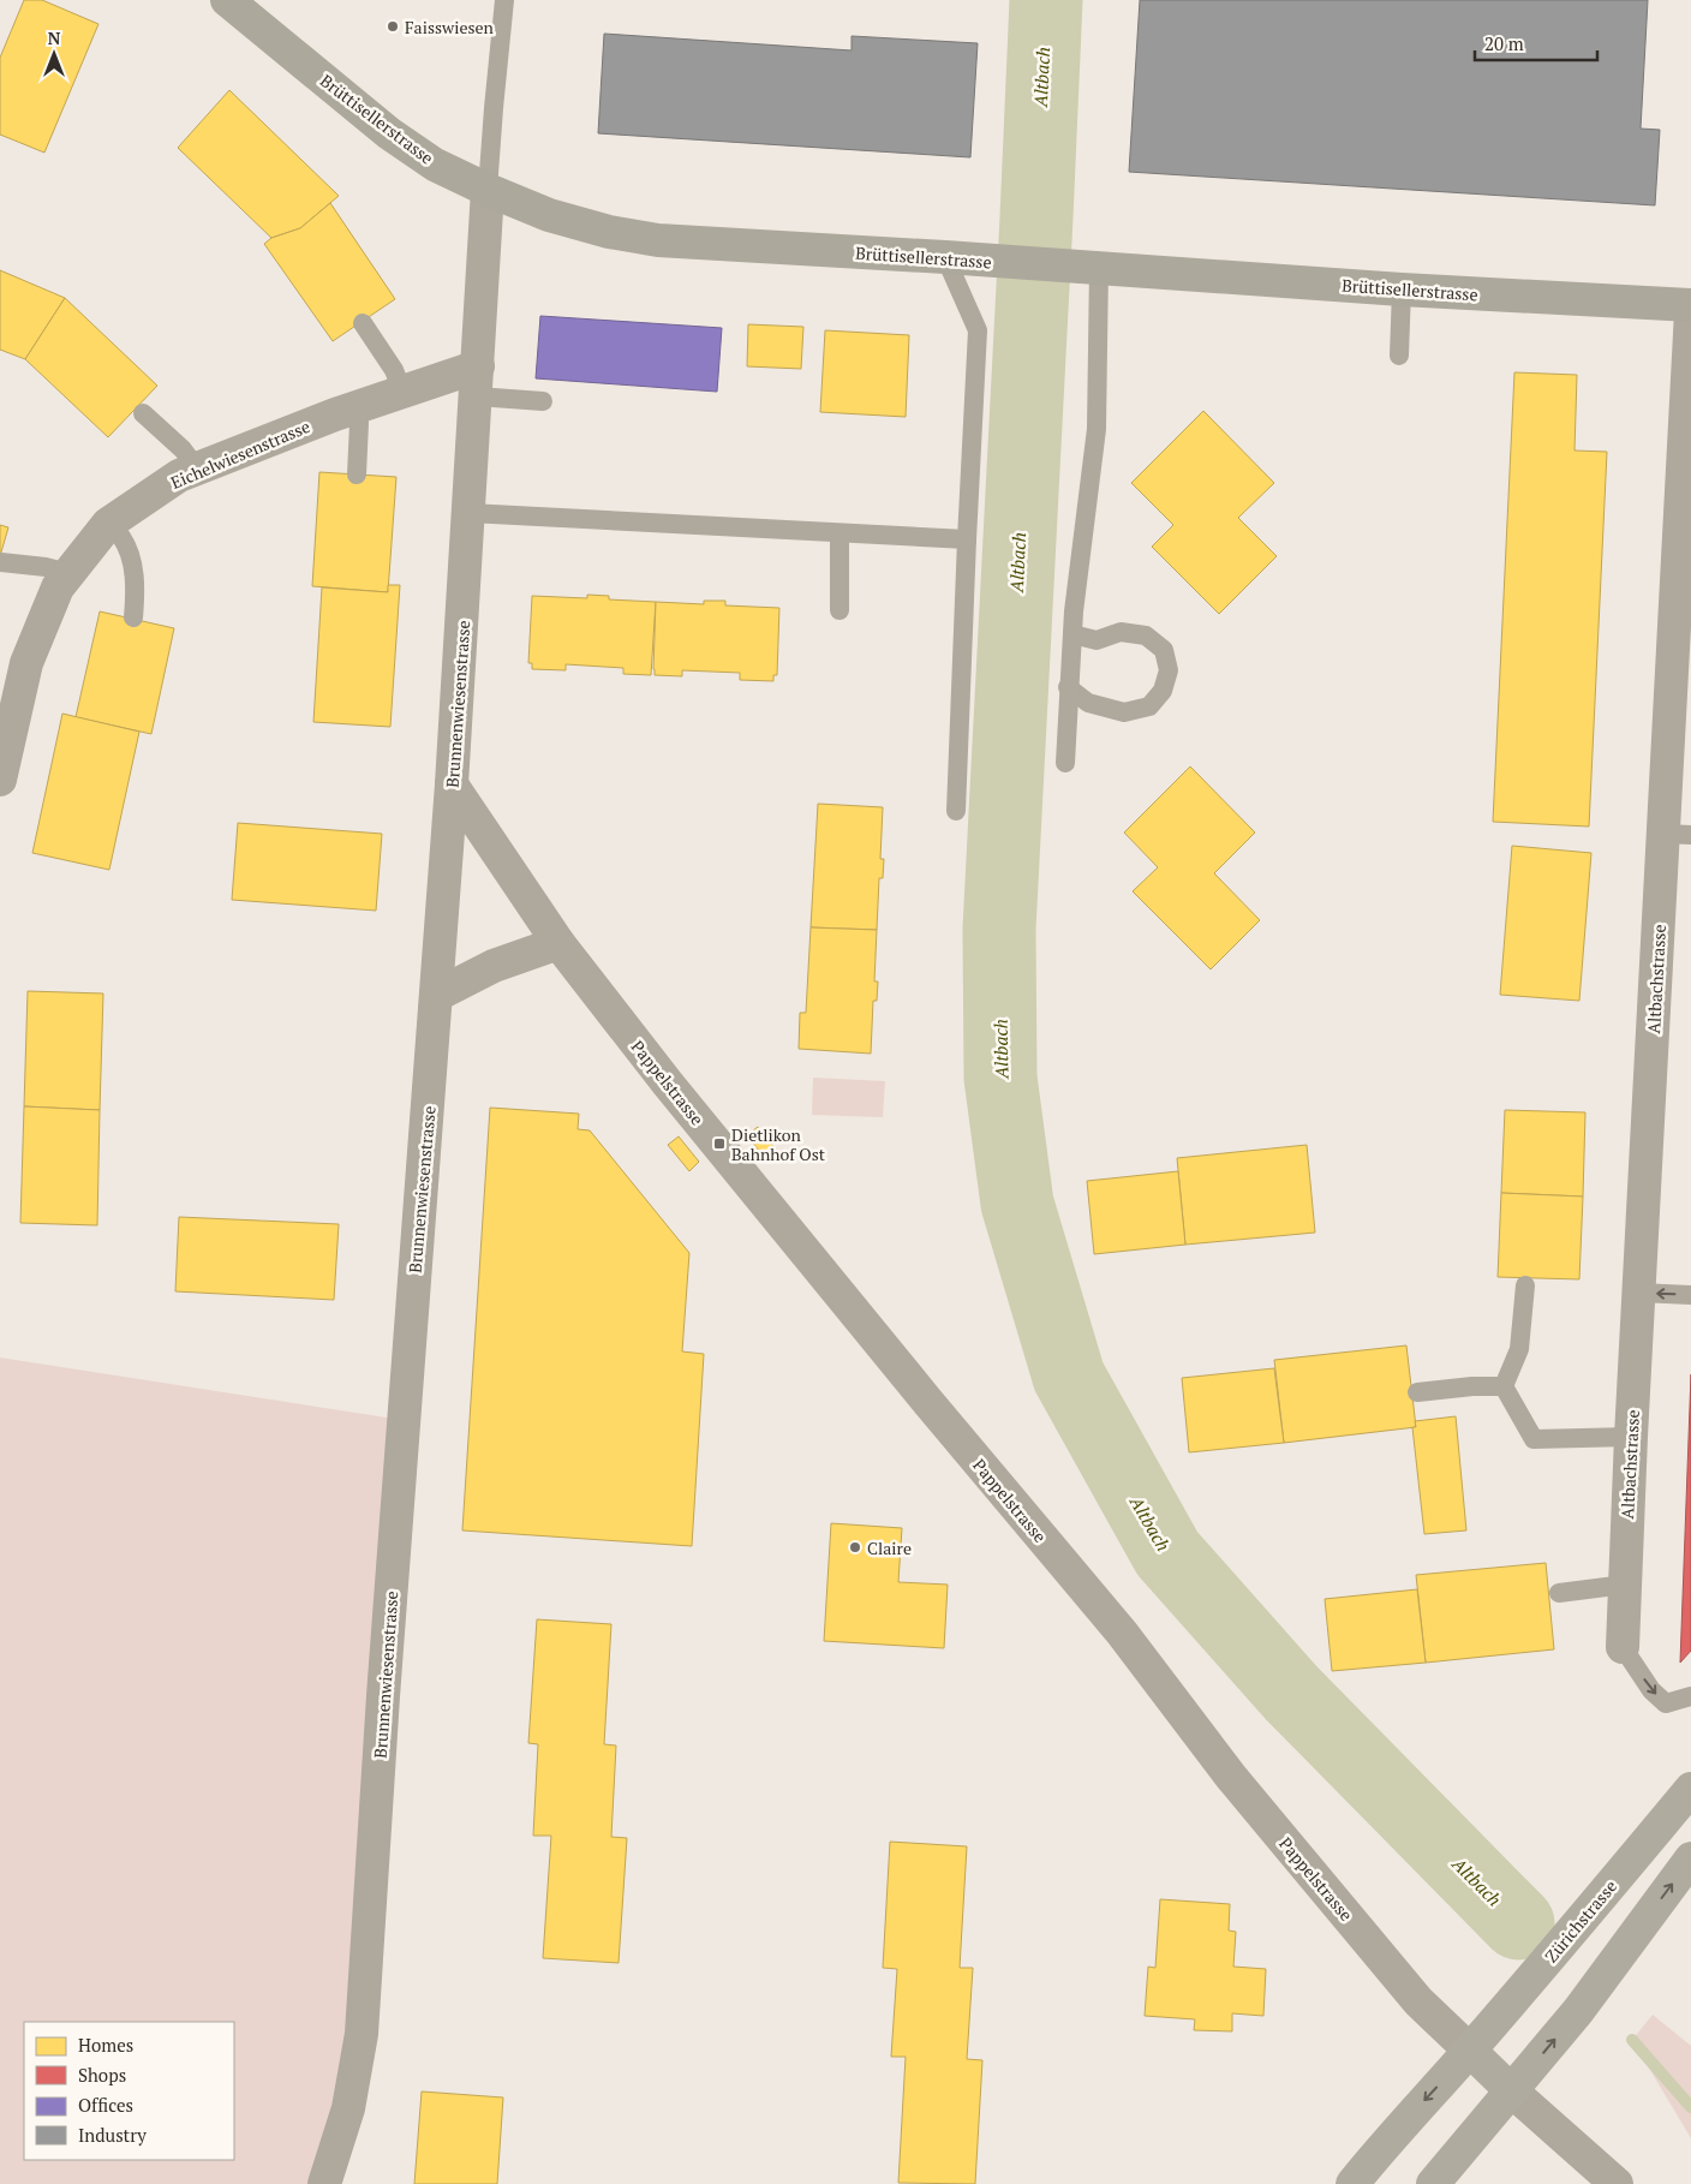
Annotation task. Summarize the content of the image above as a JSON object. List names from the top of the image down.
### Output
{
  "streets": {
    "main road": ["Zürichstrasse"],
    "street": [
      "Brüttisellerstrasse",
      "Eichelwiesenstrasse",
      "Brunnenwiesenstrasse",
      "Altbachstrasse",
      "Pappelstrasse"
    ]
  },
  "crossings": [
    ["Brüttisellerstrasse", "Brunnenwiesenstrasse"],
    ["Eichelwiesenstrasse", "Brunnenwiesenstrasse"],
    ["Brunnenwiesenstrasse", "Pappelstrasse"],
    ["Pappelstrasse", "Zürichstrasse"]
  ],
  "water": ["Altbach"],
  "places": {
    "other": ["Faisswiesen", "Claire"],
    "transit": ["Dietlikon Bahnhof Ost"]
  },
  "legend": [
    "Homes",
    "Shops",
    "Offices",
    "Industry"
  ],
  "scale_bar": "20 m",
  "north": "top"
}
